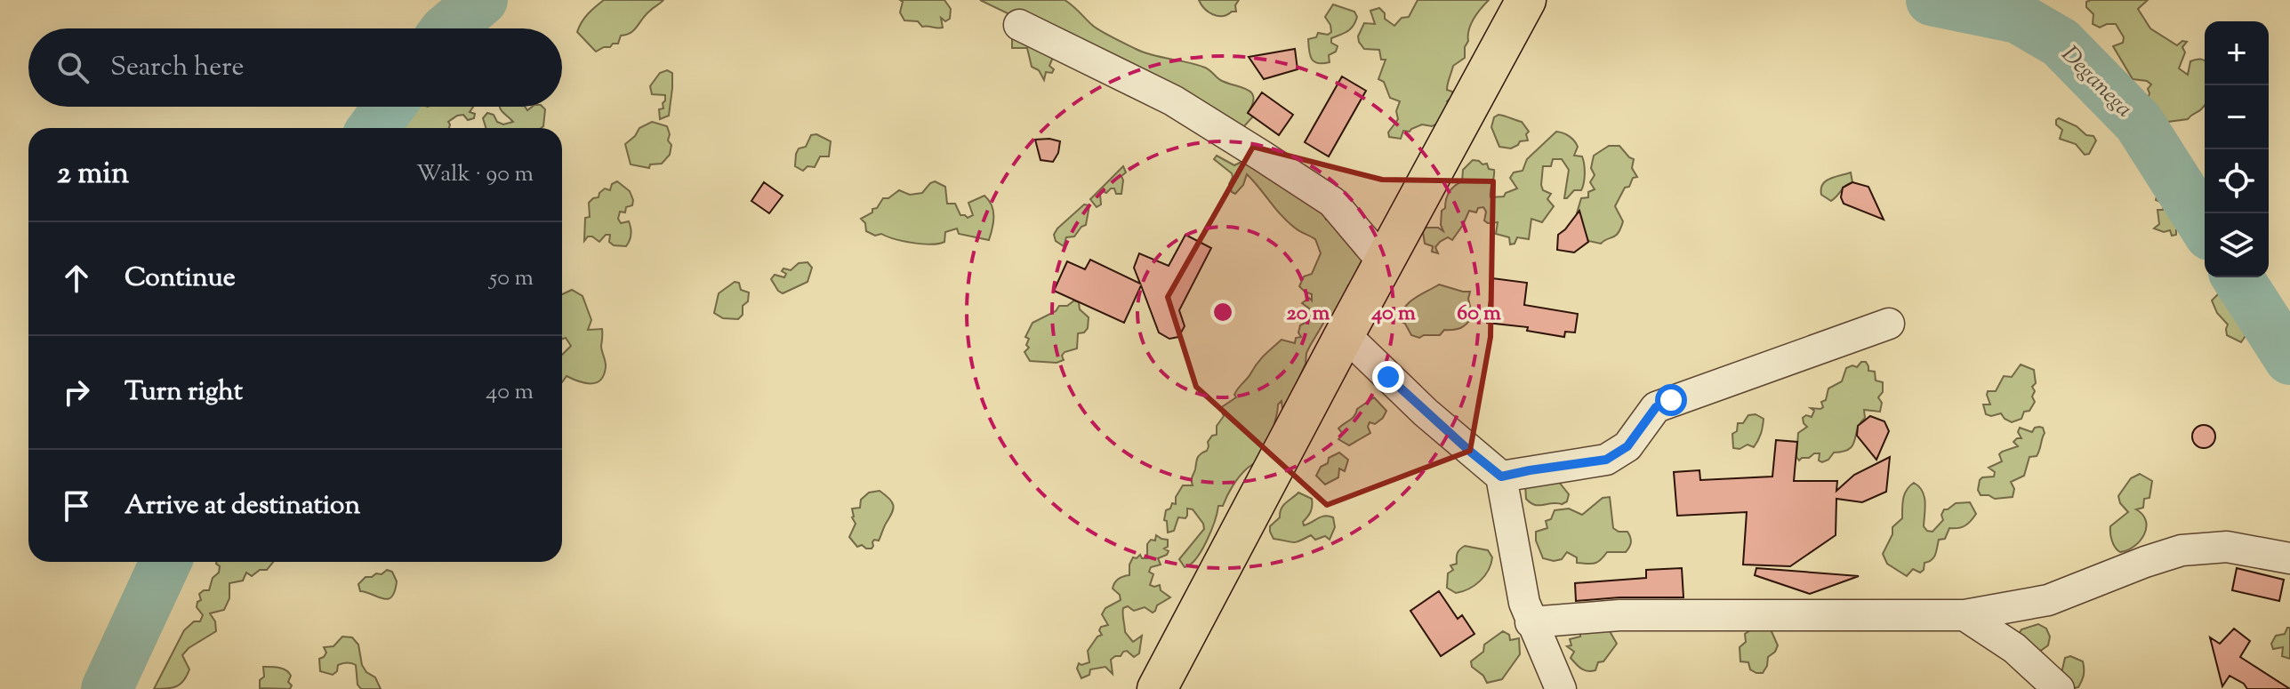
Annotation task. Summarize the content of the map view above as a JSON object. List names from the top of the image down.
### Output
{
  "water": ["Deganega"],
  "page": {
    "map_buttons": ["+", "−"],
    "search": "Search here",
    "heading": ["2 min", "Walk · 90 m"],
    "list": [
      ["Continue", "50 m"],
      ["Turn right", "40 m"],
      "Arrive at destination"
    ]
  },
  "rings": ["20 m", "40 m", "60 m"]
}
